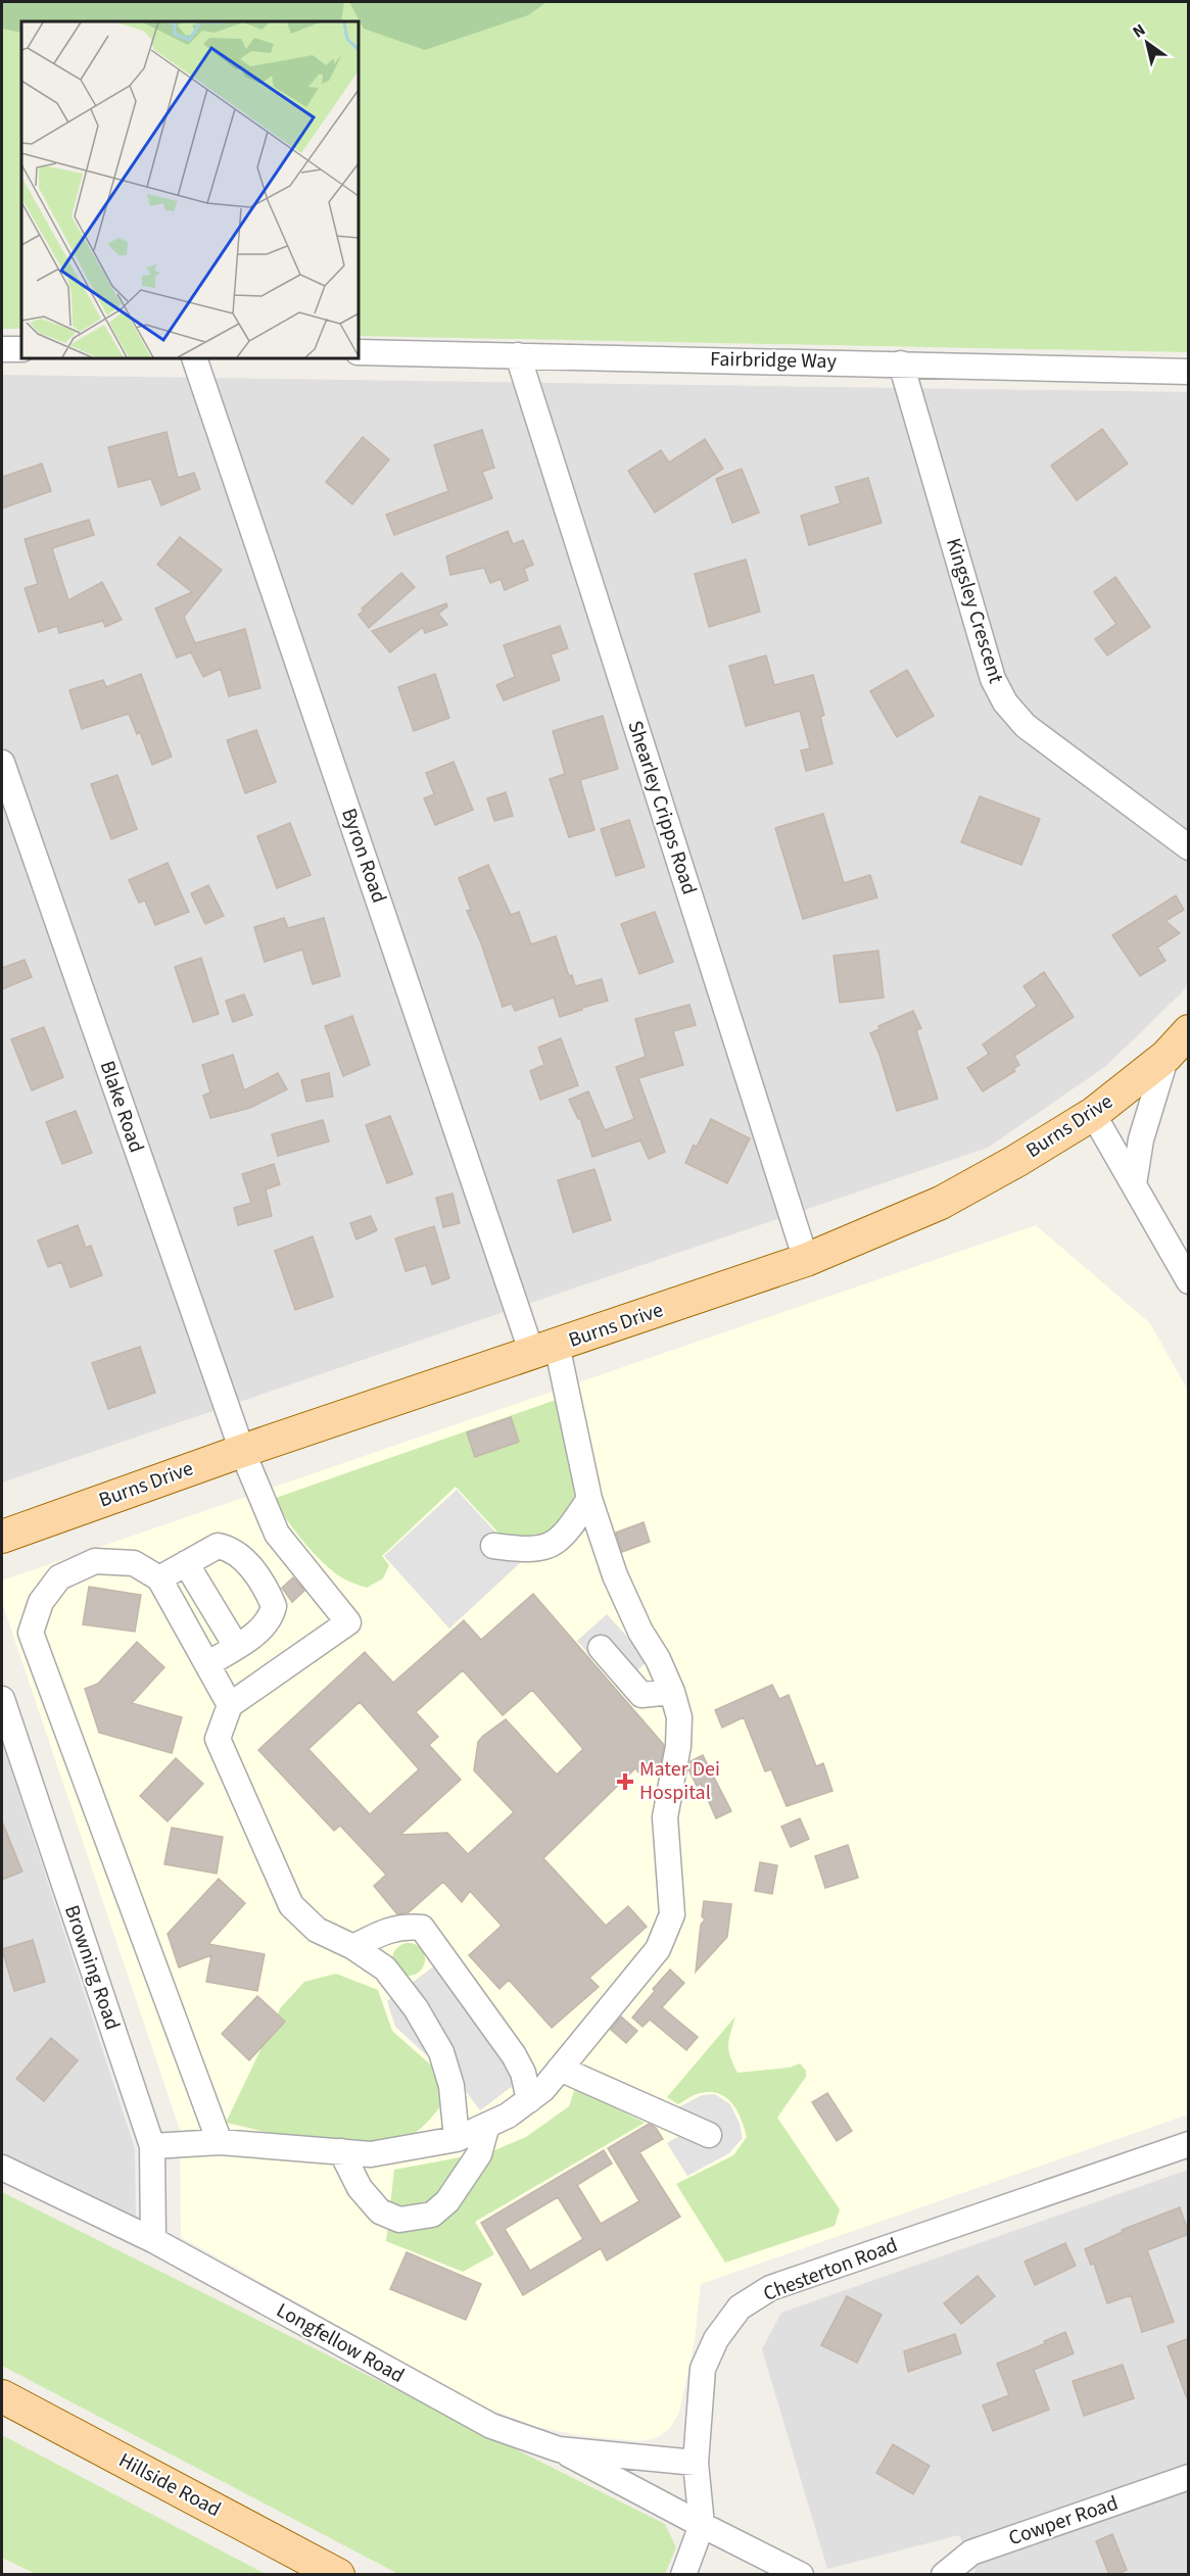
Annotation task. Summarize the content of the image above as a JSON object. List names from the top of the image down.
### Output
{
  "streets": {
    "main road": ["Burns Drive", "Hillside Road"],
    "street": [
      "Fairbridge Way",
      "Kingsley Crescent",
      "Shearley Cripps Road",
      "Byron Road",
      "Blake Road",
      "Browning Road",
      "Chesterton Road",
      "Longfellow Road",
      "Cowper Road"
    ]
  },
  "crossings": [
    ["Fairbridge Way", "Kingsley Crescent"],
    ["Fairbridge Way", "Shearley Cripps Road"],
    ["Shearley Cripps Road", "Burns Drive"],
    ["Byron Road", "Burns Drive"],
    ["Byron Road", "Browning Road"],
    ["Blake Road", "Burns Drive"],
    ["Browning Road", "Longfellow Road"],
    ["Chesterton Road", "Longfellow Road"]
  ],
  "places": {
    "health": ["Mater Dei Hospital"]
  },
  "north": "top left"
}
